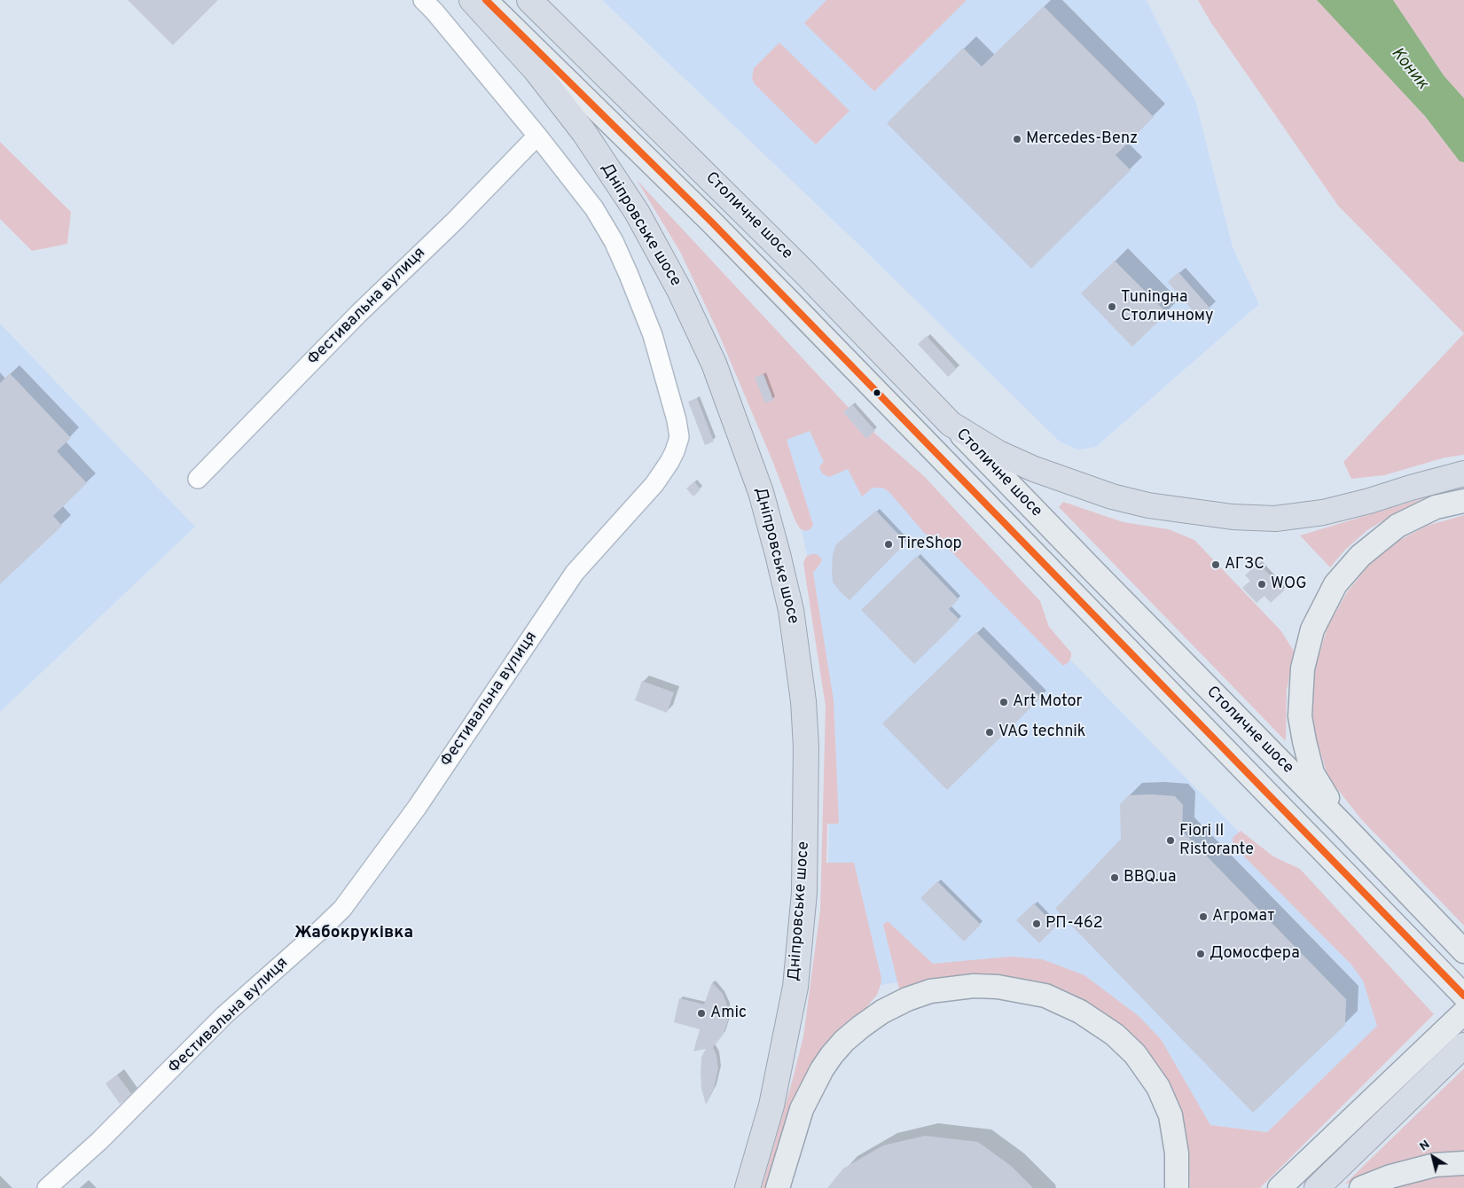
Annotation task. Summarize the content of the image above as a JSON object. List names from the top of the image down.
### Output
{
  "streets": {
    "highway": ["Столичне шосе", "Дніпровське шосе"],
    "street": ["Фестивальна вулиця"]
  },
  "districts": ["Жабокруківка"],
  "water": ["Коник"],
  "places": [
    "Mercedes-Benz",
    "Tuningна Столичному",
    "TireShop",
    "АГЗС",
    "WOG",
    "Art Motor",
    "VAG technik",
    "Fiori Il Ristorante",
    "BBQ.ua",
    "Агромат",
    "РП-462",
    "Домосфера",
    "Amic"
  ],
  "north": "top left"
}
